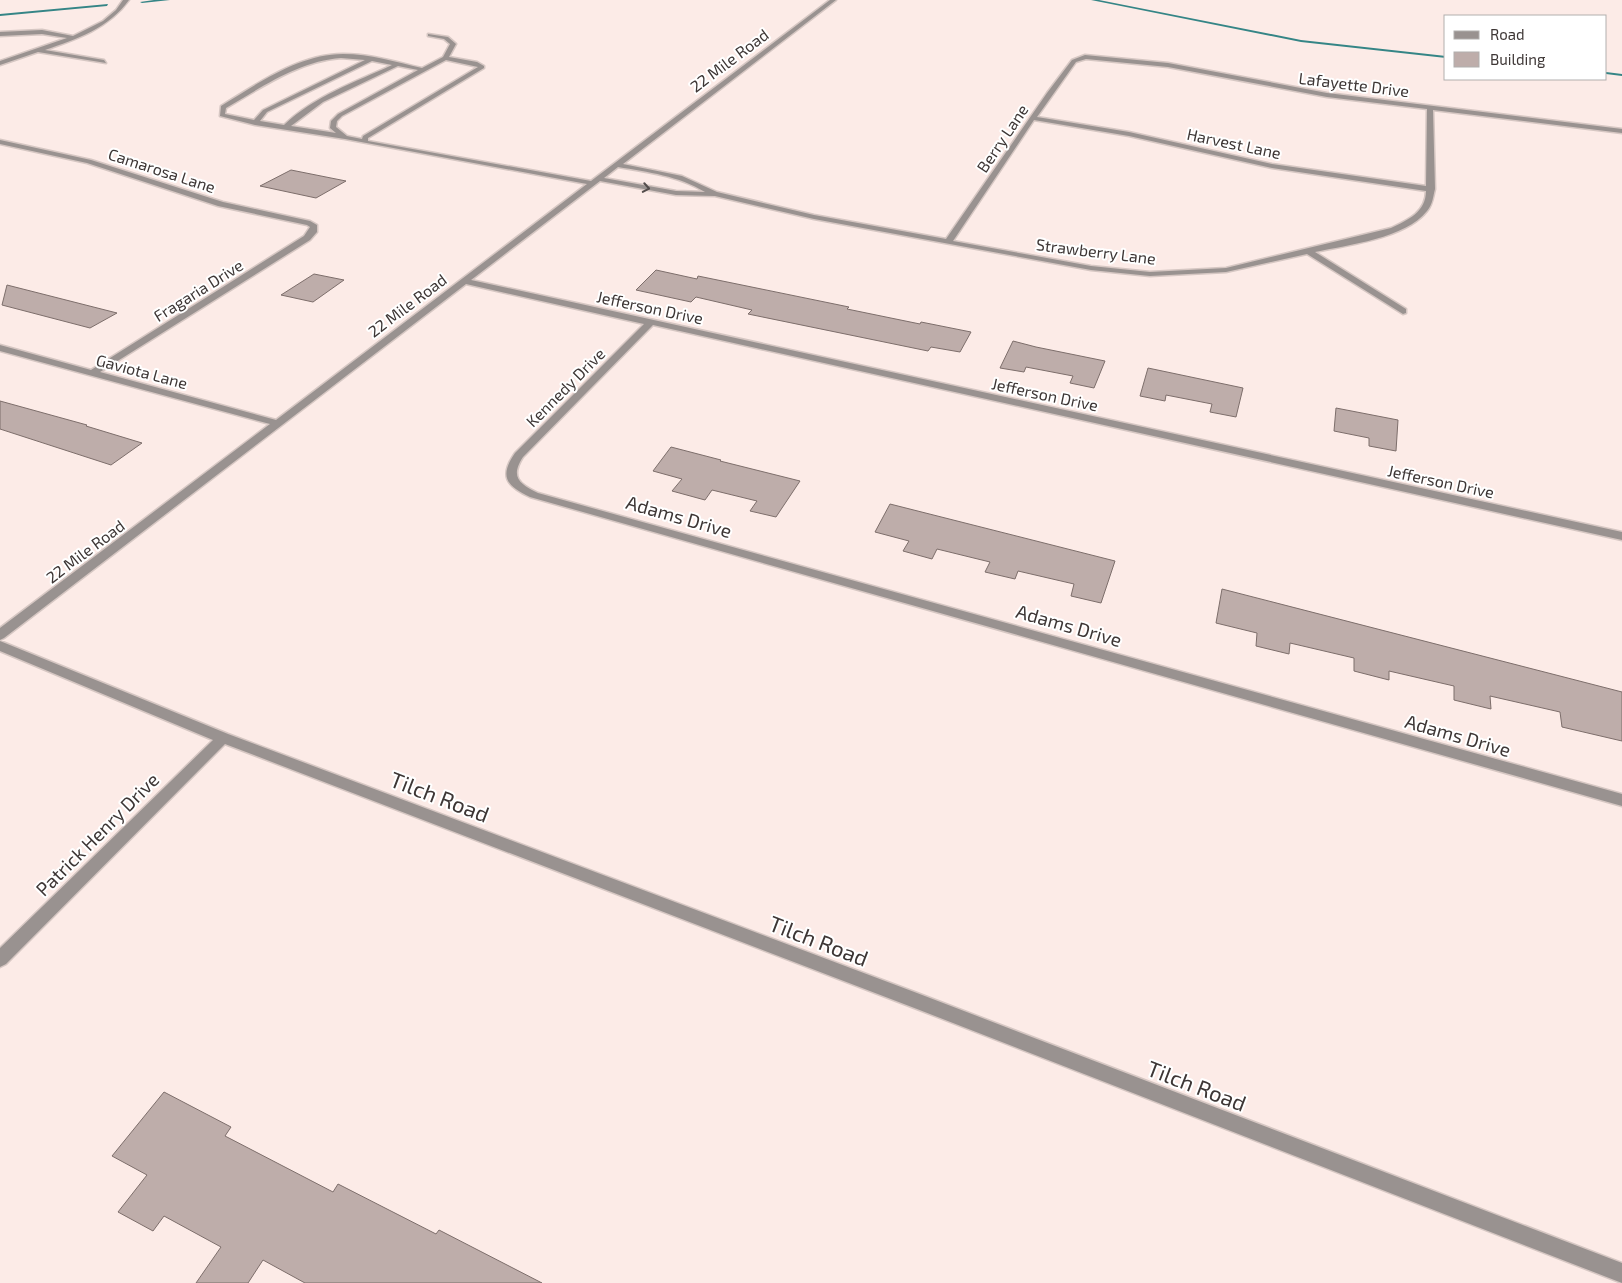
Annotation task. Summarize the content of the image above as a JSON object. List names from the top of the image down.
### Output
{
  "streets": {
    "street": [
      "22 Mile Road",
      "Lafayette Drive",
      "Berry Lane",
      "Harvest Lane",
      "Camarosa Lane",
      "Strawberry Lane",
      "Fragaria Drive",
      "Jefferson Drive",
      "Gaviota Lane",
      "Kennedy Drive",
      "Adams Drive",
      "Tilch Road",
      "Patrick Henry Drive"
    ]
  },
  "crossings": [
    ["22 Mile Road", "Strawberry Lane"],
    ["22 Mile Road", "Jefferson Drive"],
    ["22 Mile Road", "Gaviota Lane"],
    ["Lafayette Drive", "Berry Lane"],
    ["Lafayette Drive", "Strawberry Lane"],
    ["Berry Lane", "Harvest Lane"],
    ["Berry Lane", "Strawberry Lane"],
    ["Harvest Lane", "Strawberry Lane"],
    ["Camarosa Lane", "Fragaria Drive"],
    ["Fragaria Drive", "Gaviota Lane"],
    ["Jefferson Drive", "Kennedy Drive"],
    ["Kennedy Drive", "Adams Drive"],
    ["Tilch Road", "Patrick Henry Drive"]
  ],
  "legend": ["Road", "Building"]
}
